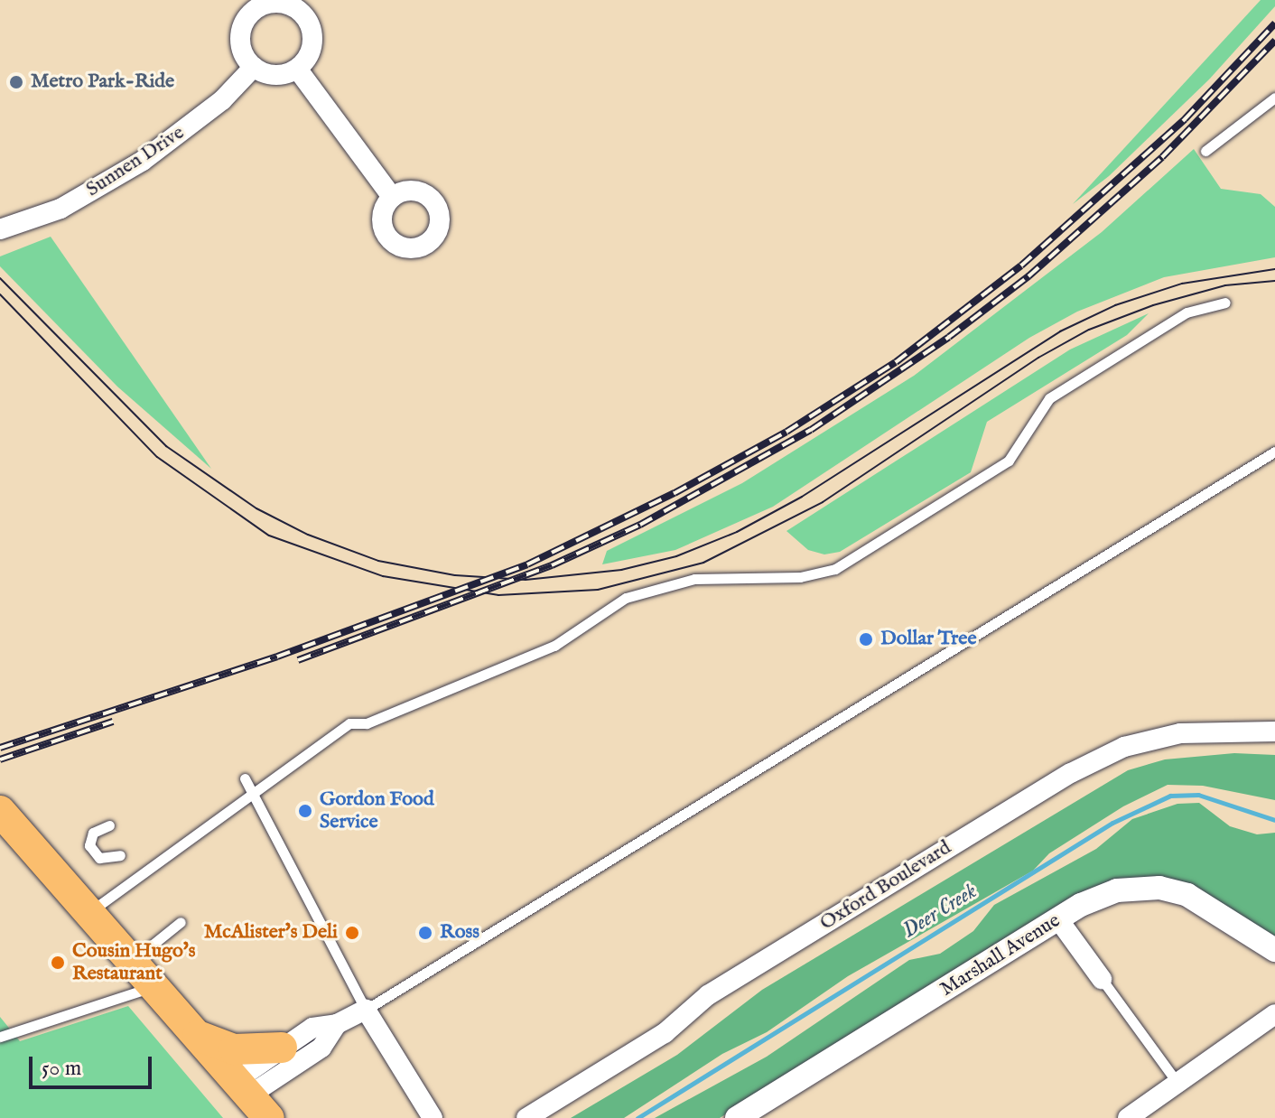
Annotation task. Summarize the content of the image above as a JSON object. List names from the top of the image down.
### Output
{
  "streets": {
    "street": ["Sunnen Drive", "Oxford Boulevard", "Marshall Avenue"]
  },
  "water": ["Deer Creek"],
  "places": [
    "Metro Park-Ride",
    "Dollar Tree",
    "Gordon Food Service",
    "McAlister's Deli",
    "Ross",
    "Cousin Hugo's Restaurant"
  ],
  "scale_bar": "50 m"
}
